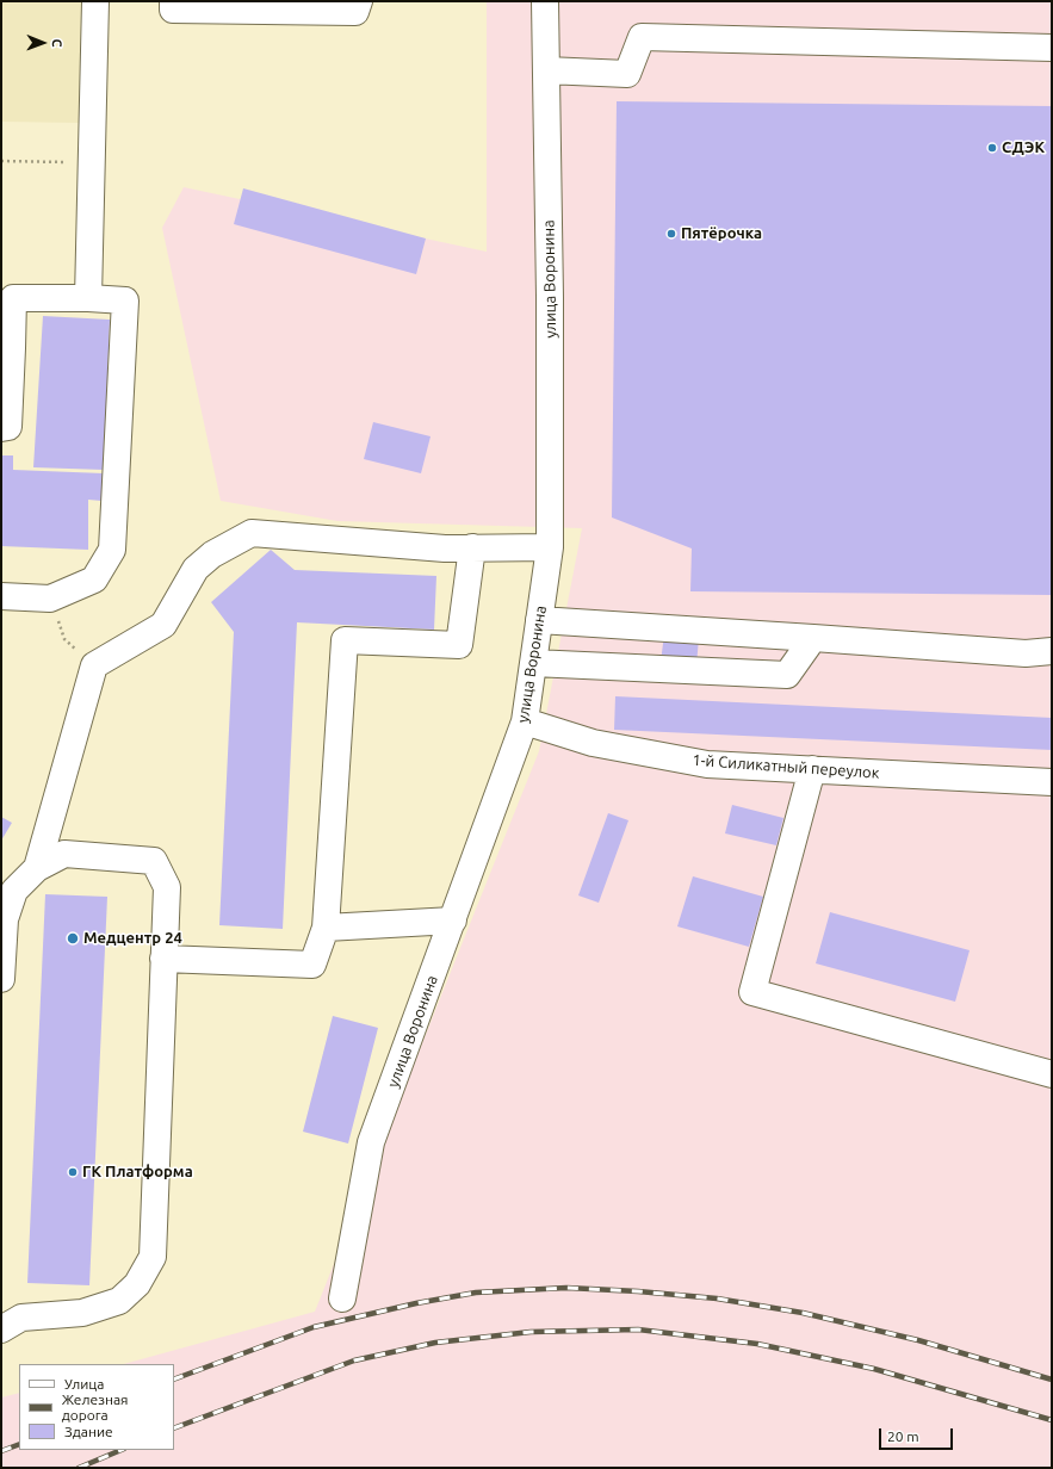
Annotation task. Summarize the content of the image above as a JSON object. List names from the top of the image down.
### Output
{
  "streets": {
    "street": ["улица Воронина", "1-й Силикатный переулок"]
  },
  "crossings": [
    ["улица Воронина", "1-й Силикатный переулок"]
  ],
  "places": [
    "СДЭК",
    "Пятёрочка",
    "Медцентр 24",
    "ГК Платформа"
  ],
  "legend": ["Улица", "Железная дорога", "Здание"],
  "scale_bar": "20 m",
  "north": "right"
}
